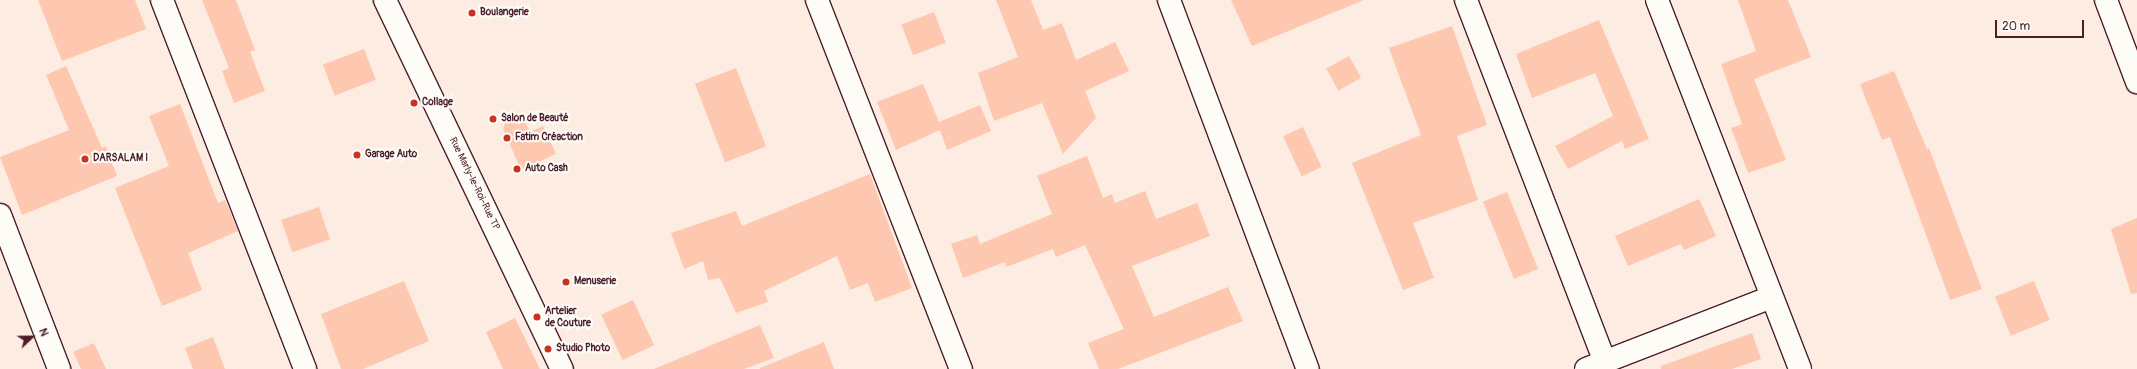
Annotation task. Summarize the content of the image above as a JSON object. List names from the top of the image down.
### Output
{
  "streets": {
    "street": ["Rue Marly-le-Roi-Rue TP"]
  },
  "places": [
    "Boulangerie",
    "Collage",
    "Salon de Beauté",
    "Fatim Créaction",
    "Garage Auto",
    "DARSALAM I",
    "Auto Cash",
    "Menuserie",
    "Artelier de Couture",
    "Studio Photo"
  ],
  "scale_bar": "20 m",
  "north": "right"
}
